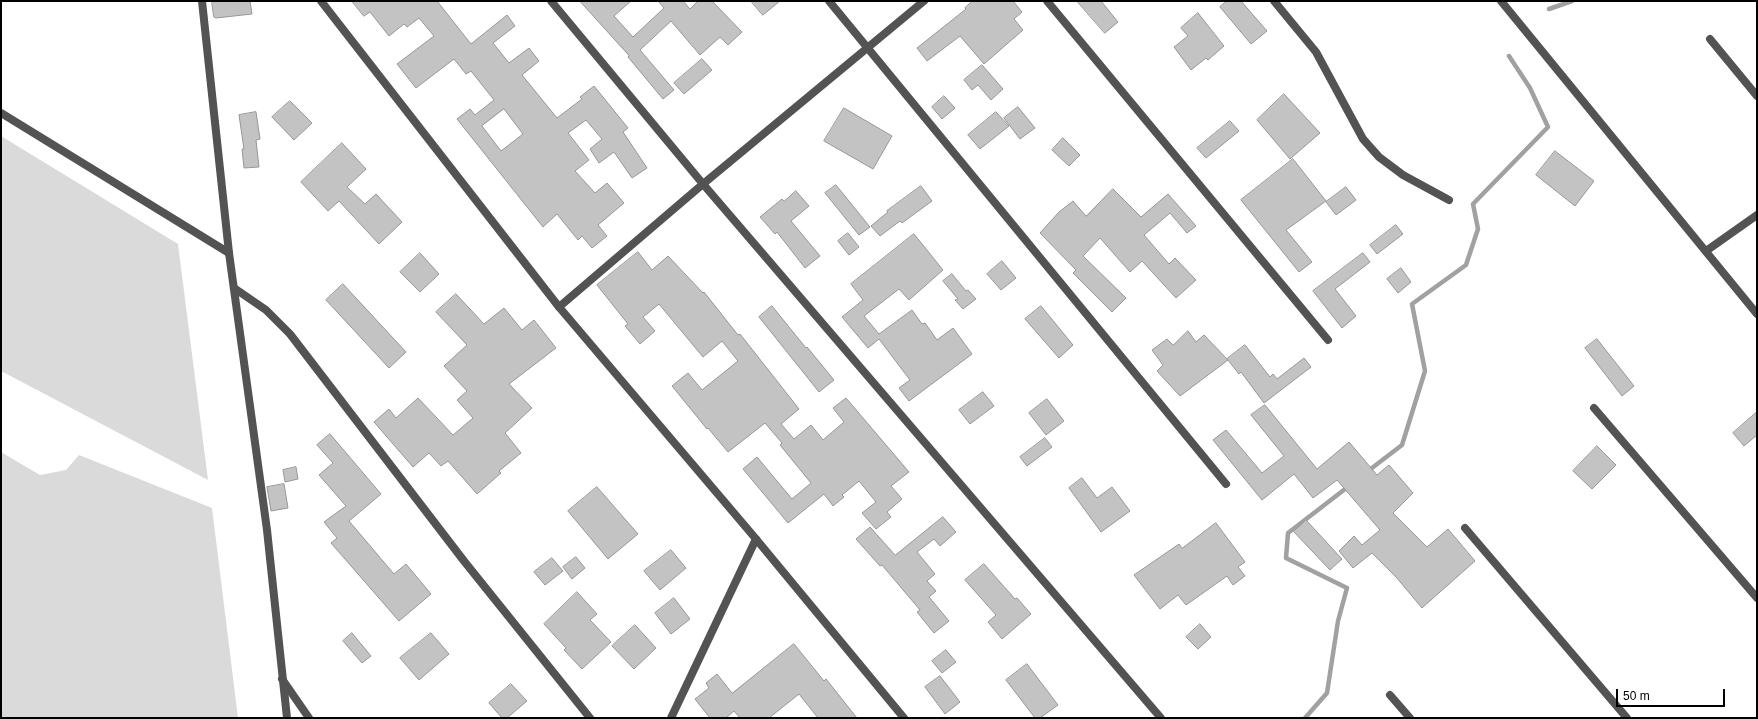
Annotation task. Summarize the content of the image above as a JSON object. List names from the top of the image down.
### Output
{
  "scale_bar": "50 m"
}
